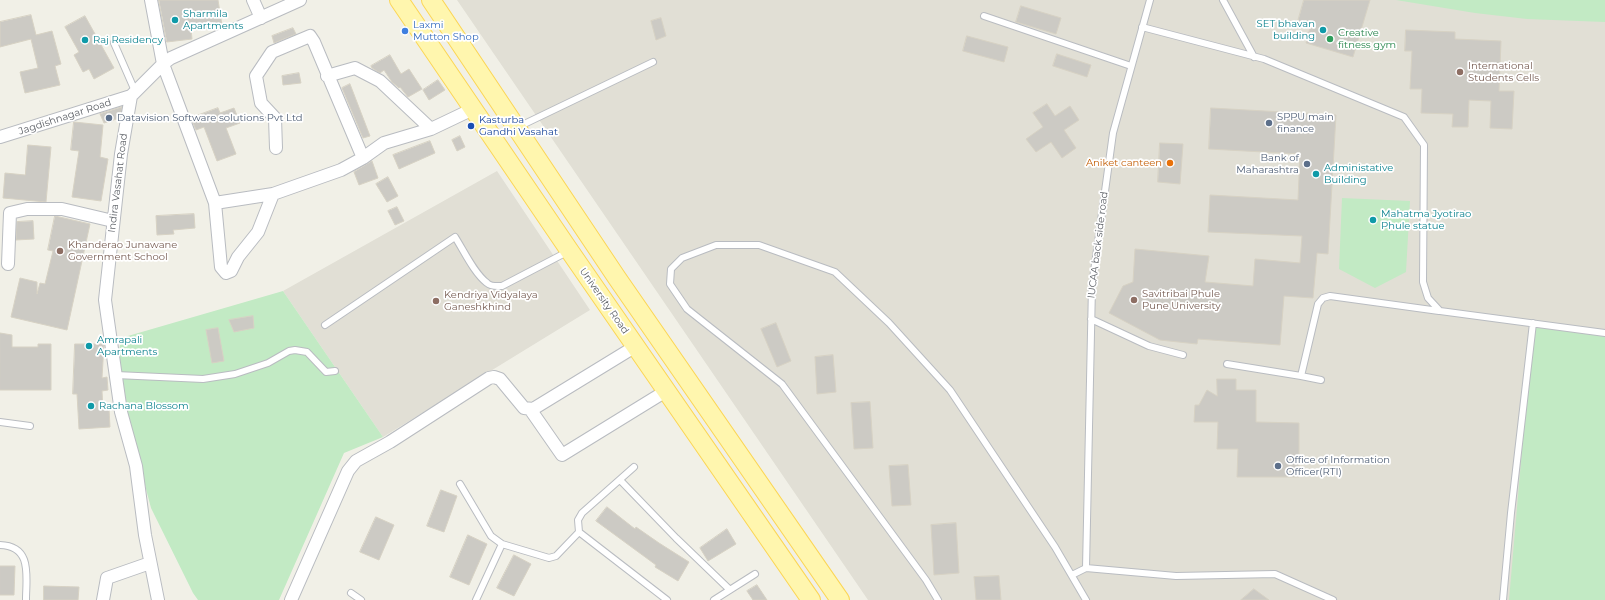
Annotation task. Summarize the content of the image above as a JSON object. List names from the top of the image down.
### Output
{
  "streets": {
    "main road": ["University Road"],
    "street": ["Jagdishnagar Road", "Indira Vasahat Road"],
    "lane": ["IUCAA back side road"]
  },
  "crossings": [
    ["Jagdishnagar Road", "Indira Vasahat Road"]
  ],
  "places": [
    "Sharmila Apartments",
    "SET bhavan building",
    "Laxmi Mutton Shop",
    "Creative fitness gym",
    "Raj Residency",
    "International Students Cells",
    "Datavision Software solutions Pvt Ltd",
    "SPPU main finance",
    "Kasturba Gandhi Vasahat",
    "Aniket canteen",
    "Bank of Maharashtra",
    "Administative Building",
    "Mahatma Jyotirao Phule statue",
    "Khanderao Junawane Government School",
    "Savitribai Phule Pune University",
    "Kendriya Vidyalaya Ganeshkhind",
    "Amrapali Apartments",
    "Rachana Blossom",
    "Office of Information Officer(RTI)"
  ]
}
